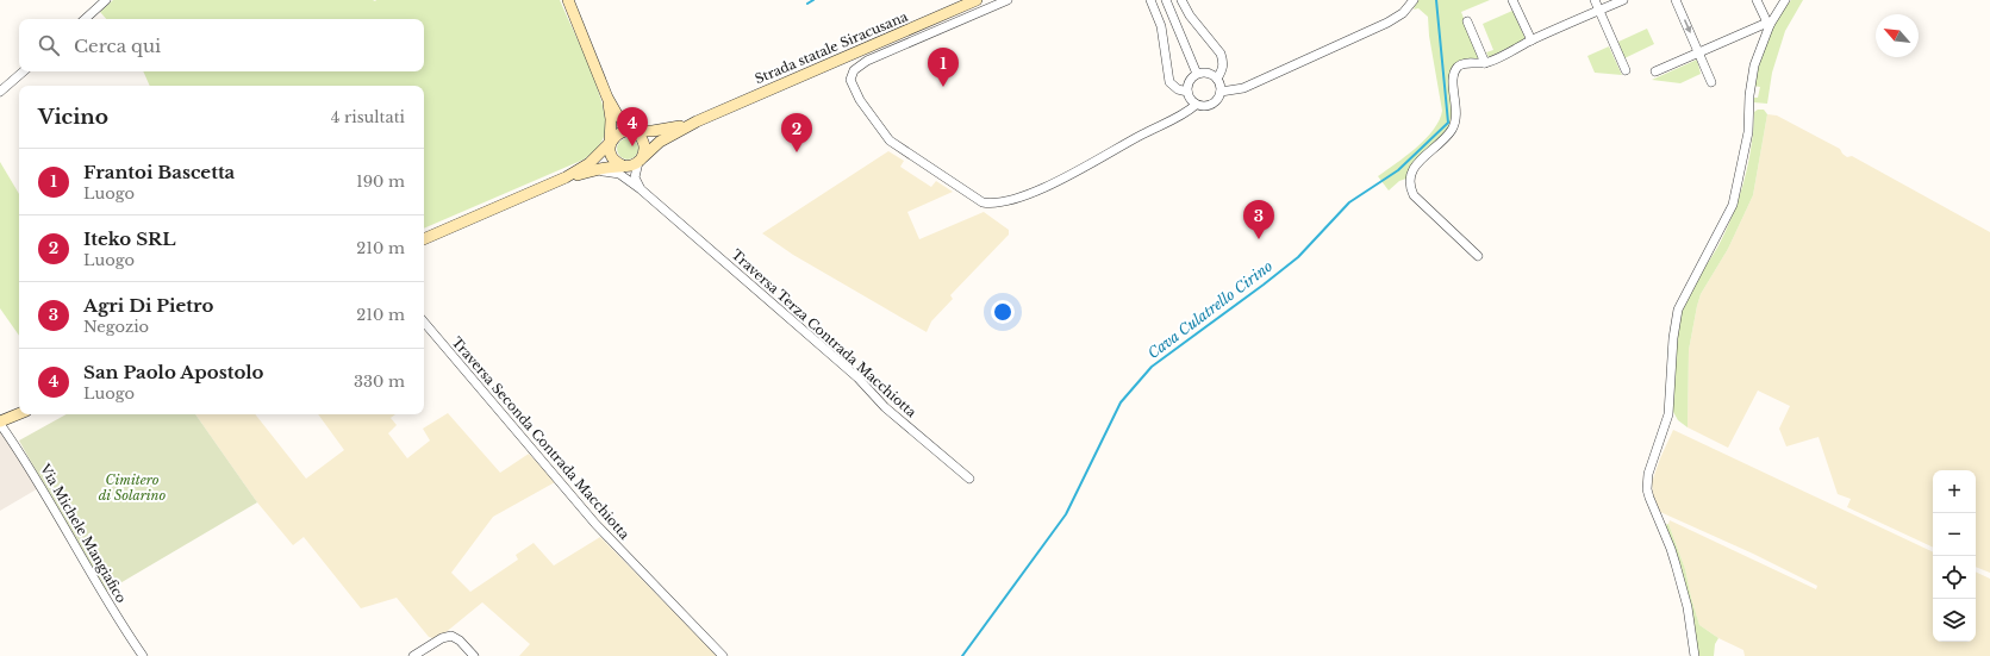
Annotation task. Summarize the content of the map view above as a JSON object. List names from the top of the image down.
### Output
{
  "streets": {
    "main road": ["Strada statale Siracusana"],
    "street": ["Traversa Terza Contrada Macchiotta", "Traversa Seconda Contrada Macchiotta", "Via Michele Mangiafico"]
  },
  "water": ["Cava Culatrello Cirino"],
  "parks": ["Cimitero di Solarino"],
  "north": "top left",
  "page": {
    "search": "Cerca qui",
    "pins": [
      "1",
      "4",
      "2",
      "3"
    ],
    "heading": ["Vicino", "4 risultati"],
    "list": [
      {
        "mark": "1",
        "name": "Frantoi Bascetta",
        "note": "Luogo",
        "value": "190 m"
      },
      {
        "mark": "2",
        "name": "Iteko SRL",
        "note": "Luogo",
        "value": "210 m"
      },
      {
        "mark": "3",
        "name": "Agri Di Pietro",
        "note": "Negozio",
        "value": "210 m"
      },
      {
        "mark": "4",
        "name": "San Paolo Apostolo",
        "note": "Luogo",
        "value": "330 m"
      }
    ],
    "map_buttons": ["+", "−"]
  }
}
